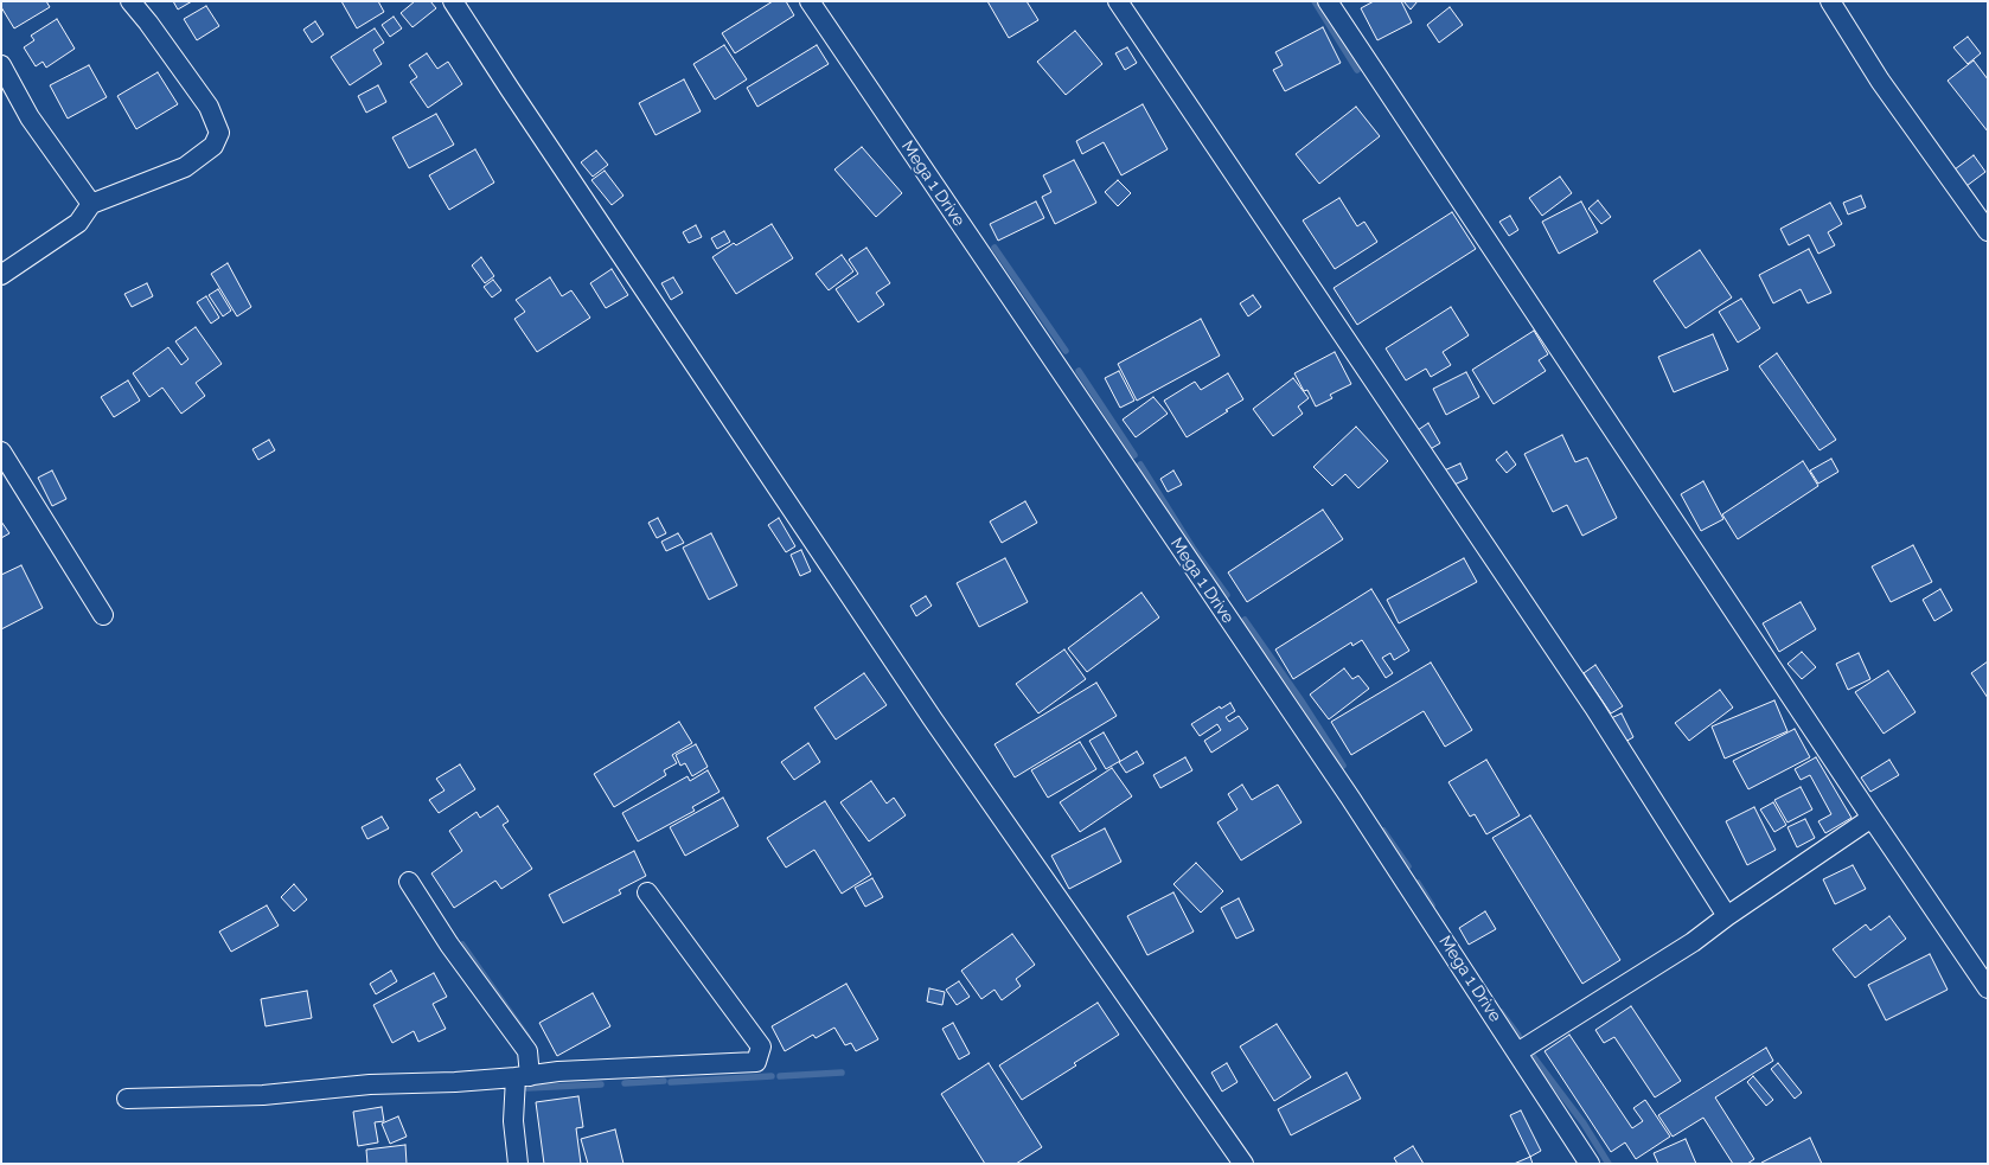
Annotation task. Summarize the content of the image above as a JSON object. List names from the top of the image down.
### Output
{
  "streets": {
    "street": ["Mega 1 Drive"]
  }
}
